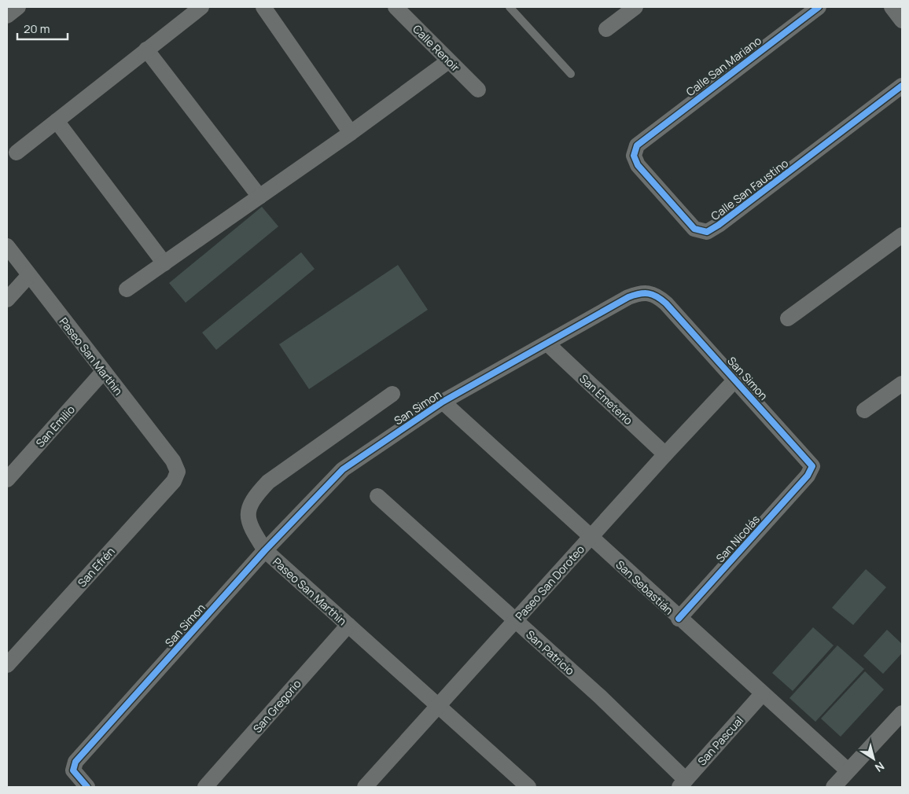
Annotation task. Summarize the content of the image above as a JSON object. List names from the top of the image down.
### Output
{
  "streets": {
    "street": [
      "Calle Renoir",
      "Calle San Mariano",
      "Calle San Faustino",
      "Paseo San Marthin",
      "San Simon",
      "San Emeterio",
      "San Emilio",
      "San Nicolás",
      "San Efrén",
      "Paseo San Doroteo",
      "San Sebastián",
      "San Patricio",
      "San Gregorio",
      "San Pascual"
    ]
  },
  "crossings": [
    ["Calle San Mariano", "Calle San Faustino"],
    ["Paseo San Marthin", "San Simon"],
    ["Paseo San Marthin", "San Emilio"],
    ["Paseo San Marthin", "San Efrén"],
    ["Paseo San Marthin", "Paseo San Doroteo"],
    ["Paseo San Marthin", "San Gregorio"],
    ["San Simon", "San Emeterio"],
    ["San Simon", "San Nicolás"],
    ["San Simon", "Paseo San Doroteo"],
    ["San Simon", "San Sebastián"],
    ["San Emeterio", "Paseo San Doroteo"],
    ["San Nicolás", "San Sebastián"],
    ["Paseo San Doroteo", "San Sebastián"],
    ["Paseo San Doroteo", "San Patricio"],
    ["San Sebastián", "San Pascual"],
    ["San Patricio", "San Pascual"]
  ],
  "scale_bar": "20 m",
  "north": "bottom right"
}
